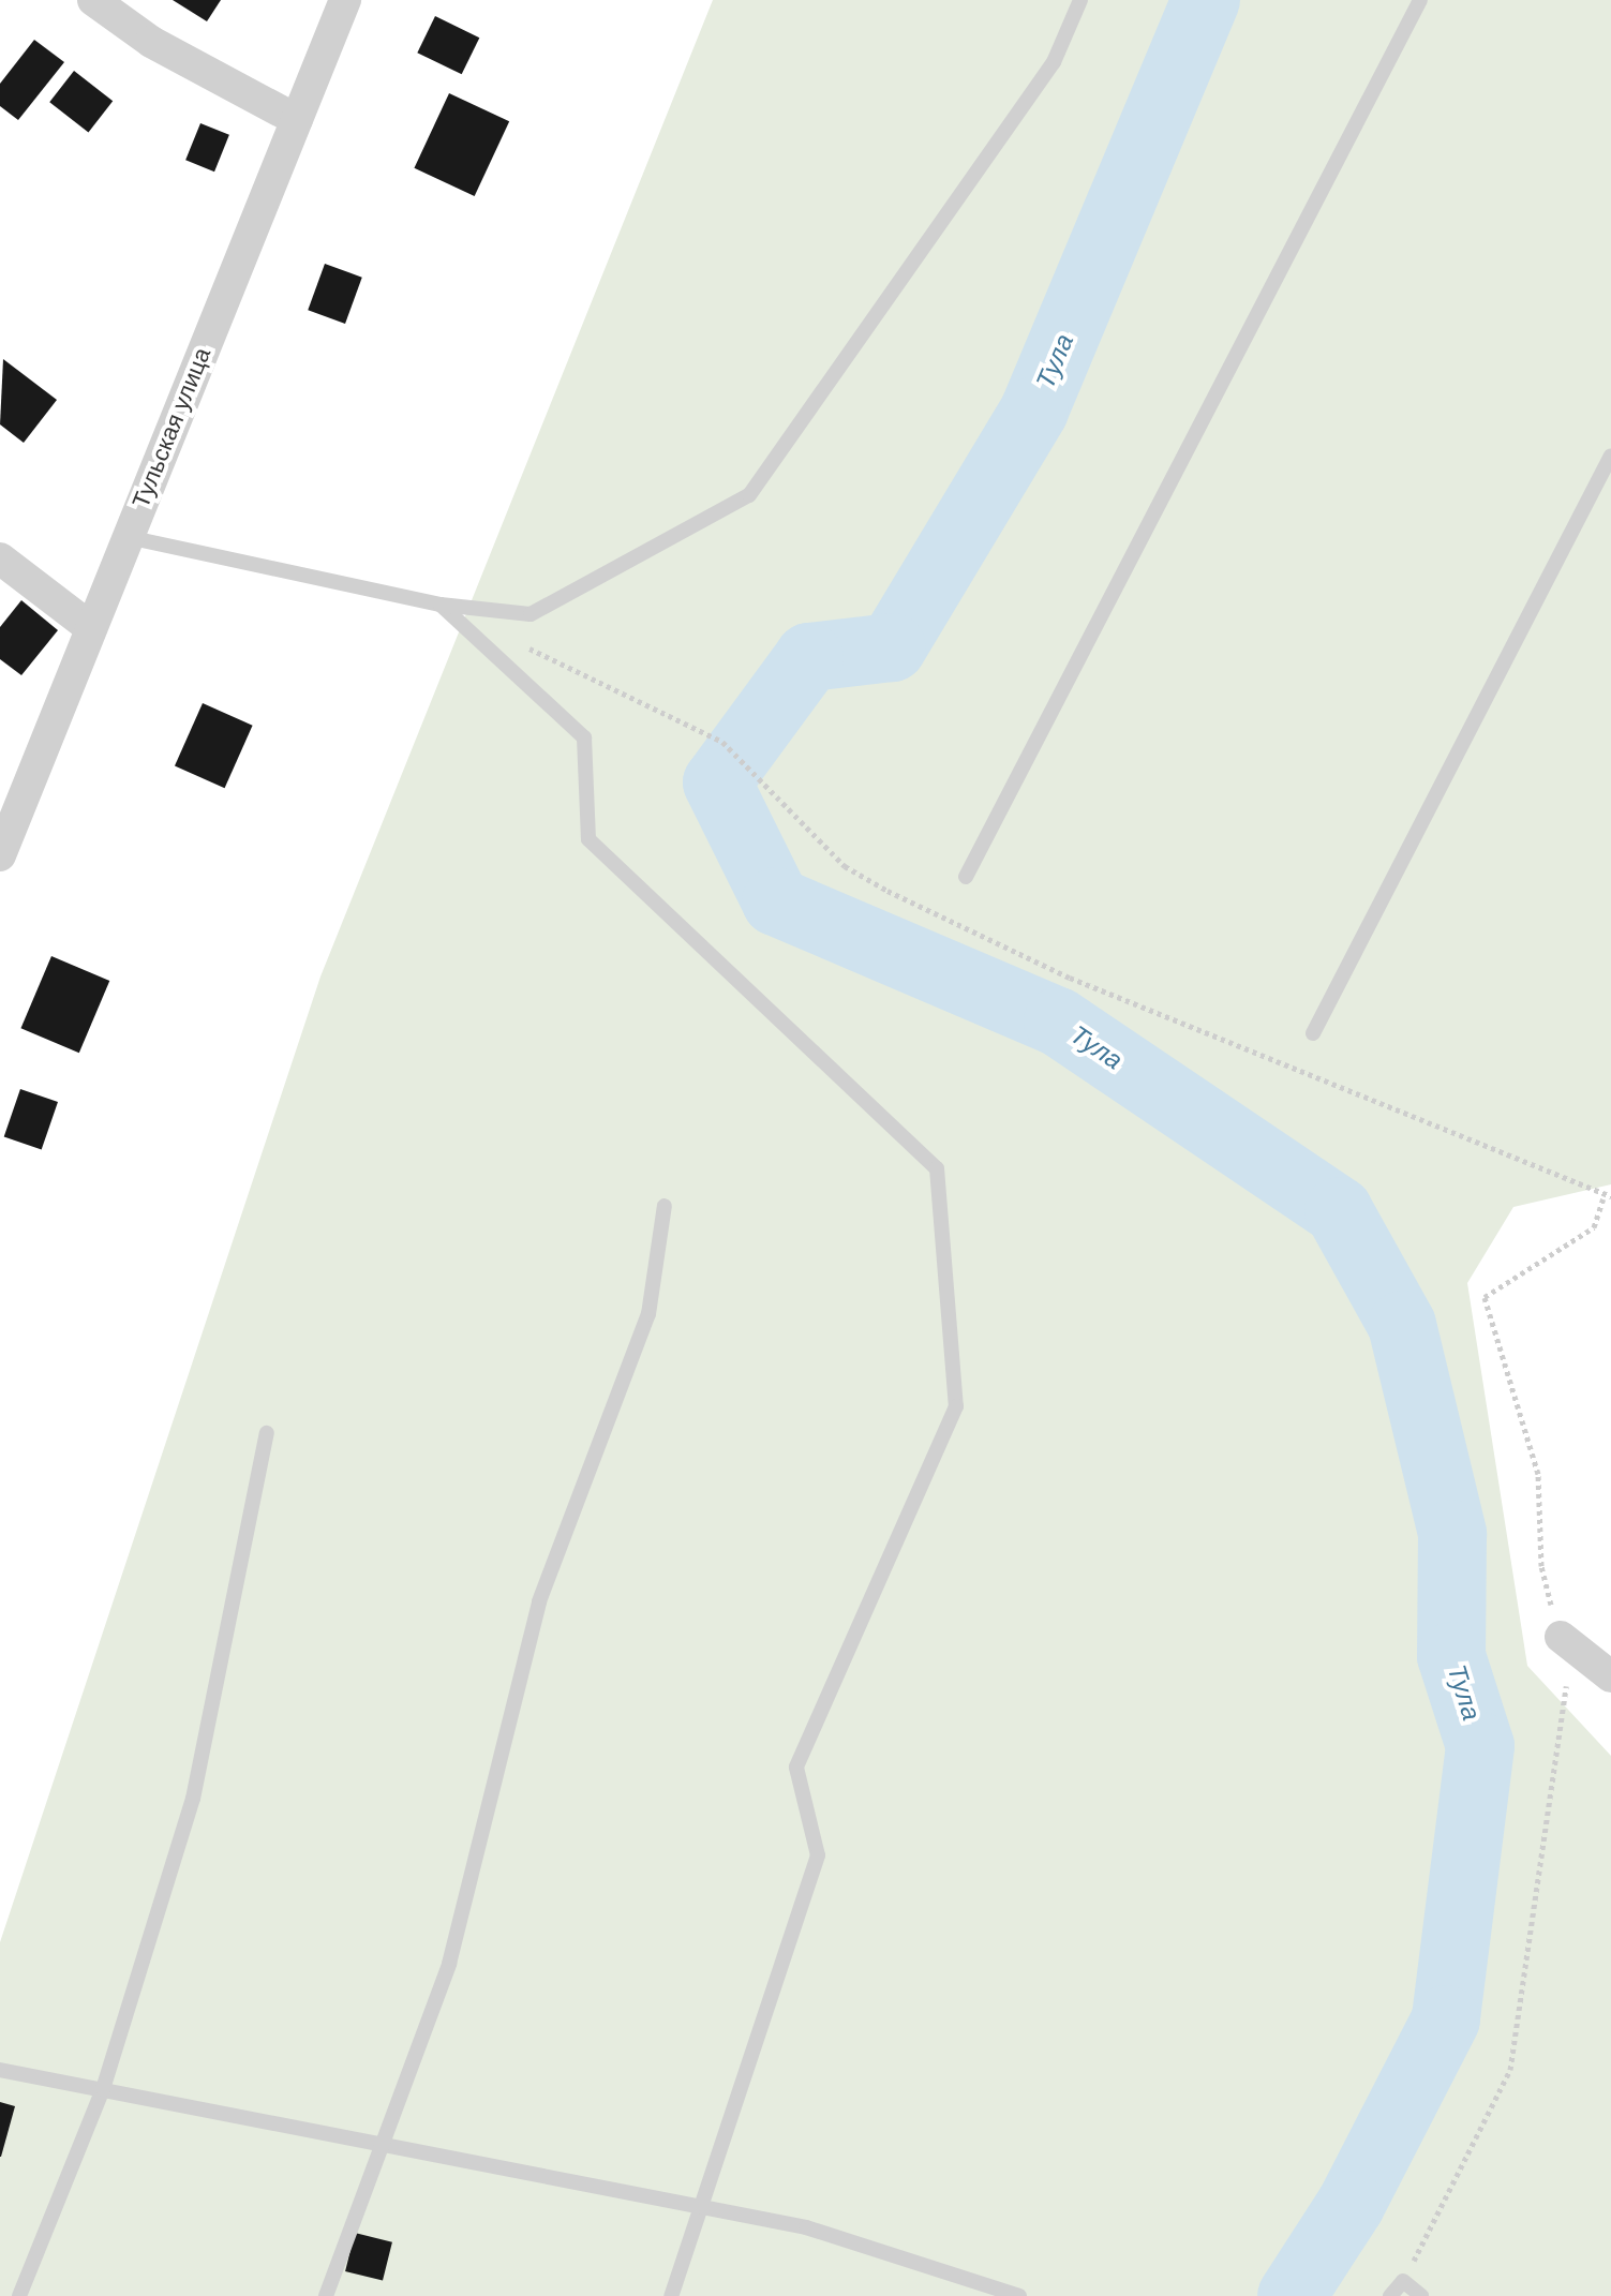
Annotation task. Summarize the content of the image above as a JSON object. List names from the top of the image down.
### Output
{
  "streets": {
    "street": ["Тульская улица"]
  },
  "water": ["Тула"]
}
